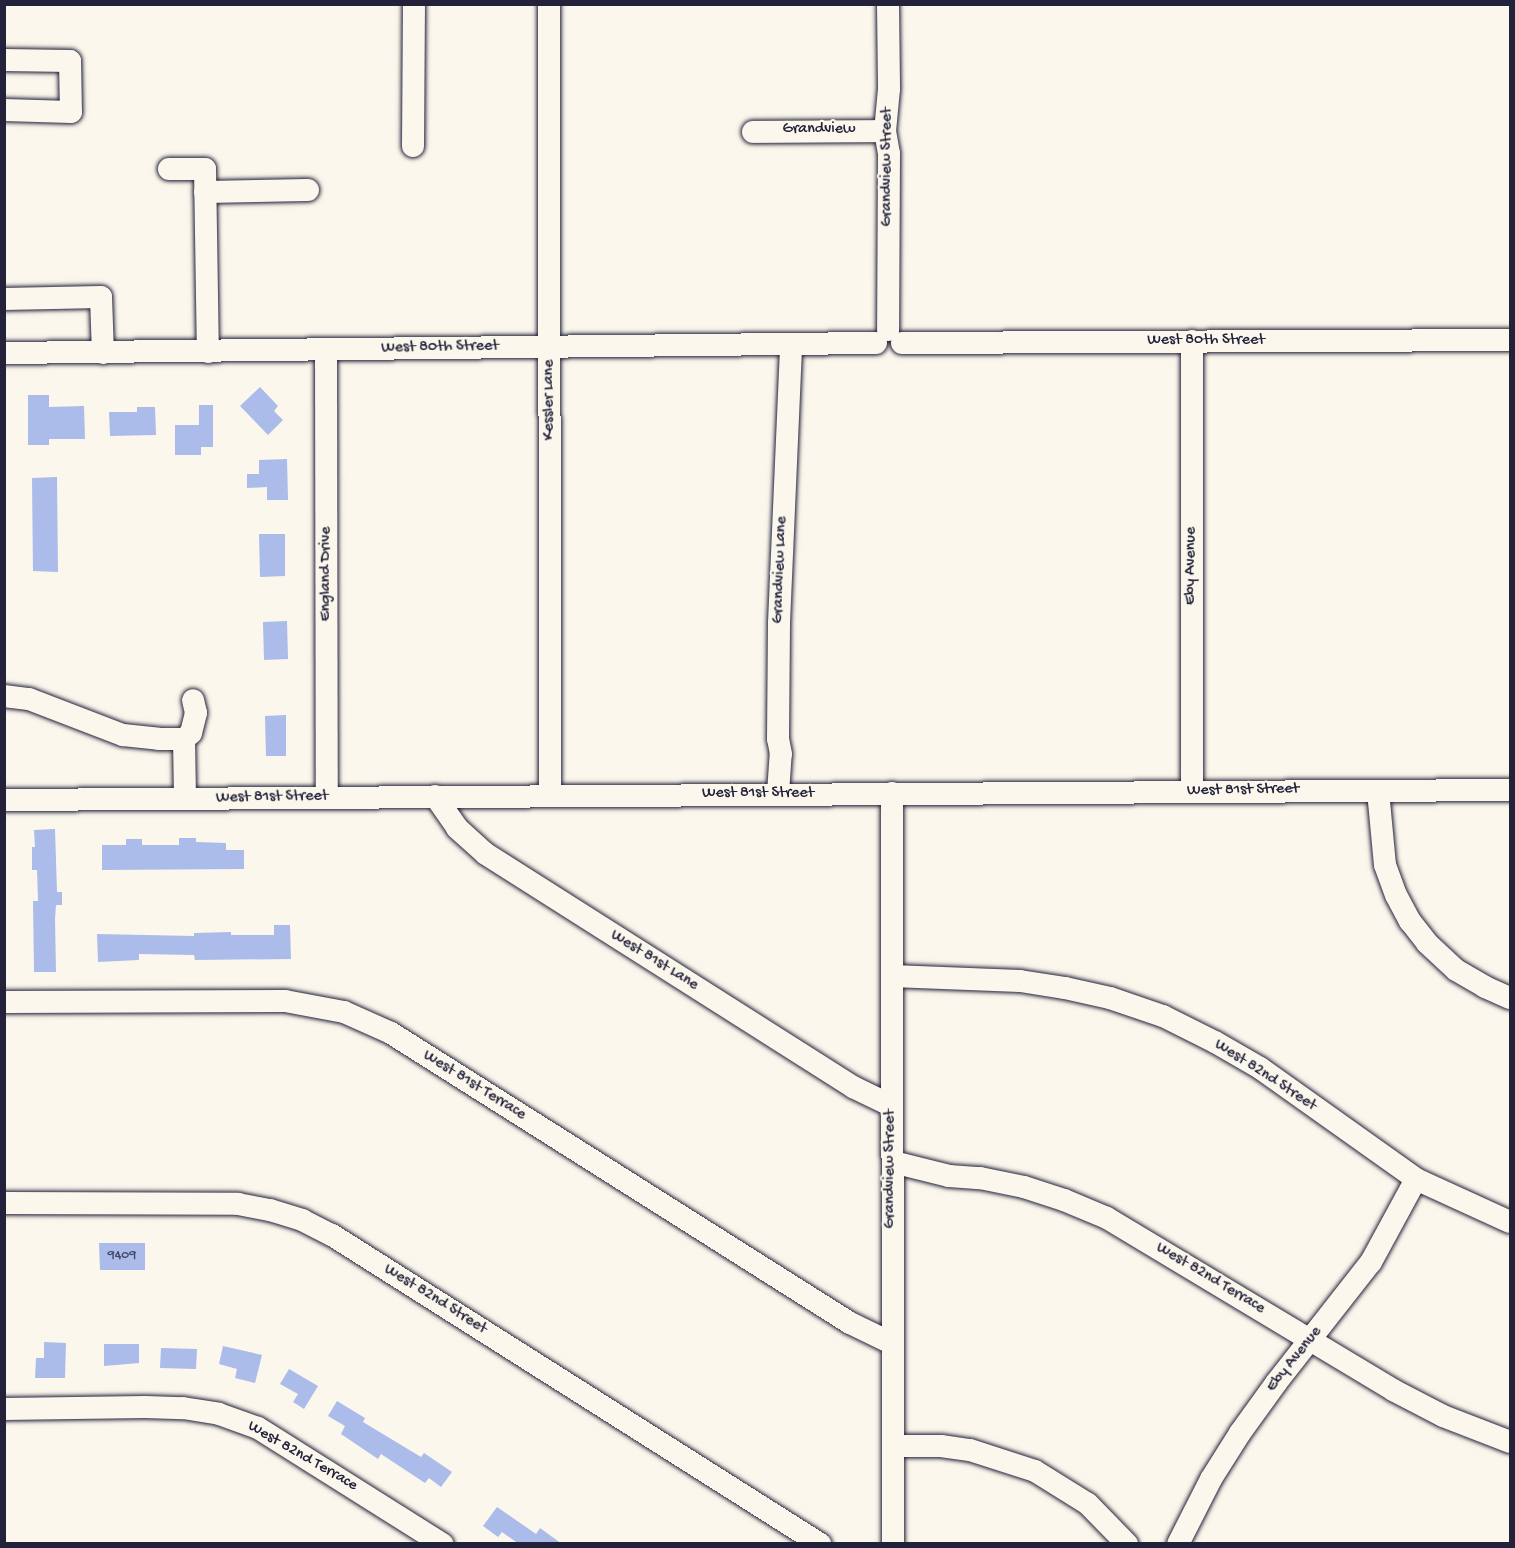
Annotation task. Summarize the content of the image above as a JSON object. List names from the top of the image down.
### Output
{
  "streets": {
    "street": [
      "Grandview",
      "Grandview Street",
      "West 80th Street",
      "Kessler Lane",
      "Eby Avenue",
      "Grandview Lane",
      "England Drive",
      "West 81st Street",
      "West 81st Lane",
      "West 82nd Street",
      "West 81st Terrace",
      "West 82nd Terrace"
    ]
  },
  "crossings": [
    ["Grandview", "Grandview Street"],
    ["Grandview Street", "West 80th Street"],
    ["Grandview Street", "West 81st Street"],
    ["Grandview Street", "West 81st Lane"],
    ["Grandview Street", "West 82nd Street"],
    ["Grandview Street", "West 81st Terrace"],
    ["Grandview Street", "West 82nd Terrace"],
    ["West 80th Street", "Kessler Lane"],
    ["West 80th Street", "Eby Avenue"],
    ["West 80th Street", "Grandview Lane"],
    ["West 80th Street", "England Drive"],
    ["Kessler Lane", "West 81st Street"],
    ["Eby Avenue", "West 81st Street"],
    ["Eby Avenue", "West 82nd Street"],
    ["Eby Avenue", "West 82nd Terrace"],
    ["Grandview Lane", "West 81st Street"],
    ["England Drive", "West 81st Street"],
    ["West 81st Street", "West 81st Lane"]
  ],
  "house_numbers": ["9409"]
}
